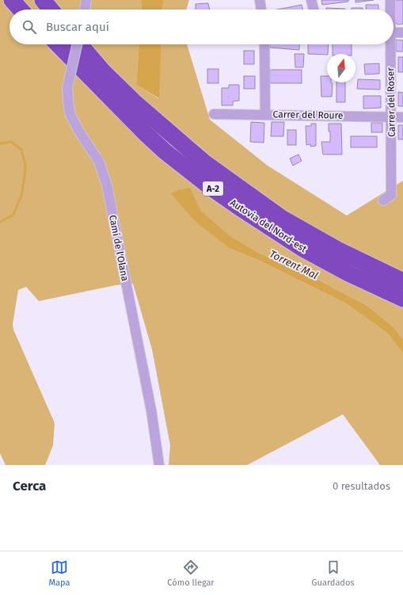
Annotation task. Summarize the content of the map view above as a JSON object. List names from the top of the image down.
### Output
{
  "streets": {
    "highway": ["A-2", "Autovia del Nord-est"],
    "street": ["Carrer del Roser", "Carrer del Roure", "Camí de l'Olana"]
  },
  "crossings": [
    ["Carrer del Roser", "Carrer del Roure"]
  ],
  "water": ["Torrent Mal"],
  "north": "top",
  "page": {
    "search": "Buscar aquí",
    "heading": ["Cerca", "0 resultados"],
    "nav": ["Mapa", "Cómo llegar", "Guardados"]
  }
}
